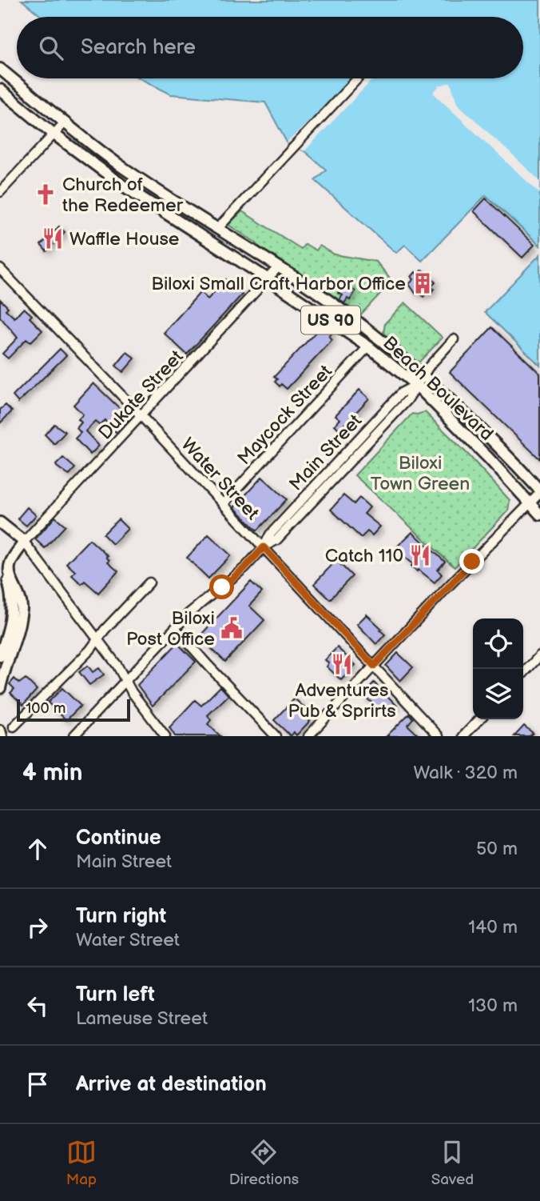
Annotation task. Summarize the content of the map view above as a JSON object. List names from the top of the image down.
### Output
{
  "streets": {
    "main road": ["US 90", "Beach Boulevard"],
    "street": [
      "Dukate Street",
      "Maycock Street",
      "Main Street",
      "Water Street"
    ]
  },
  "crossings": [
    ["Beach Boulevard", "Dukate Street"],
    ["Beach Boulevard", "Maycock Street"],
    ["Beach Boulevard", "Main Street"],
    ["Dukate Street", "Water Street"],
    ["Maycock Street", "Water Street"],
    ["Main Street", "Water Street"]
  ],
  "parks": ["Biloxi Town Green"],
  "places": {
    "church": ["Church of the Redeemer"],
    "restaurant": ["Waffle House", "Catch 110", "Adventures Pub & Sprirts"],
    "building": ["Biloxi Small Craft Harbor Office"],
    "public building": ["Biloxi Post Office"]
  },
  "scale_bar": "100 m",
  "page": {
    "search": "Search here",
    "scale": "100 m",
    "heading": ["4 min", "Walk · 320 m"],
    "list": [
      ["Continue", "Main Street", "50 m"],
      ["Turn right", "Water Street", "140 m"],
      ["Turn left", "Lameuse Street", "130 m"],
      "Arrive at destination"
    ],
    "nav": ["Map", "Directions", "Saved"]
  }
}
